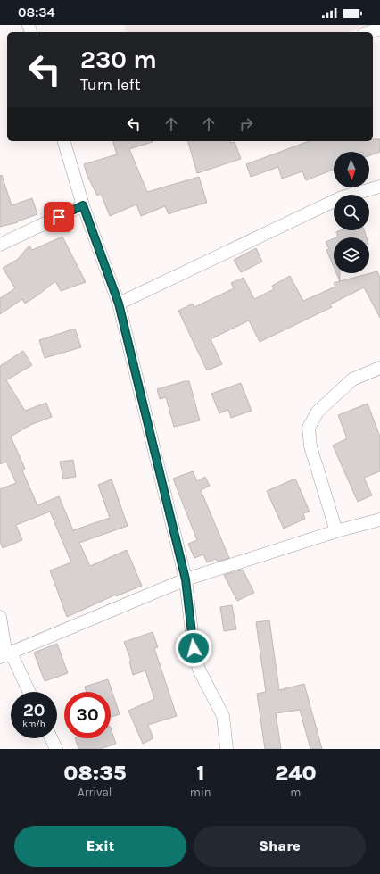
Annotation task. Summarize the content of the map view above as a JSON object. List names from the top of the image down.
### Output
{
  "north": "bottom",
  "page": {
    "status": "08:34",
    "turn": ["230 m", "Turn left"],
    "speed": "20 km/h",
    "limit": "30",
    "eta": [
      "08:35",
      "Arrival",
      "1",
      "min",
      "240",
      "m"
    ],
    "buttons": ["Exit", "Share"]
  }
}
